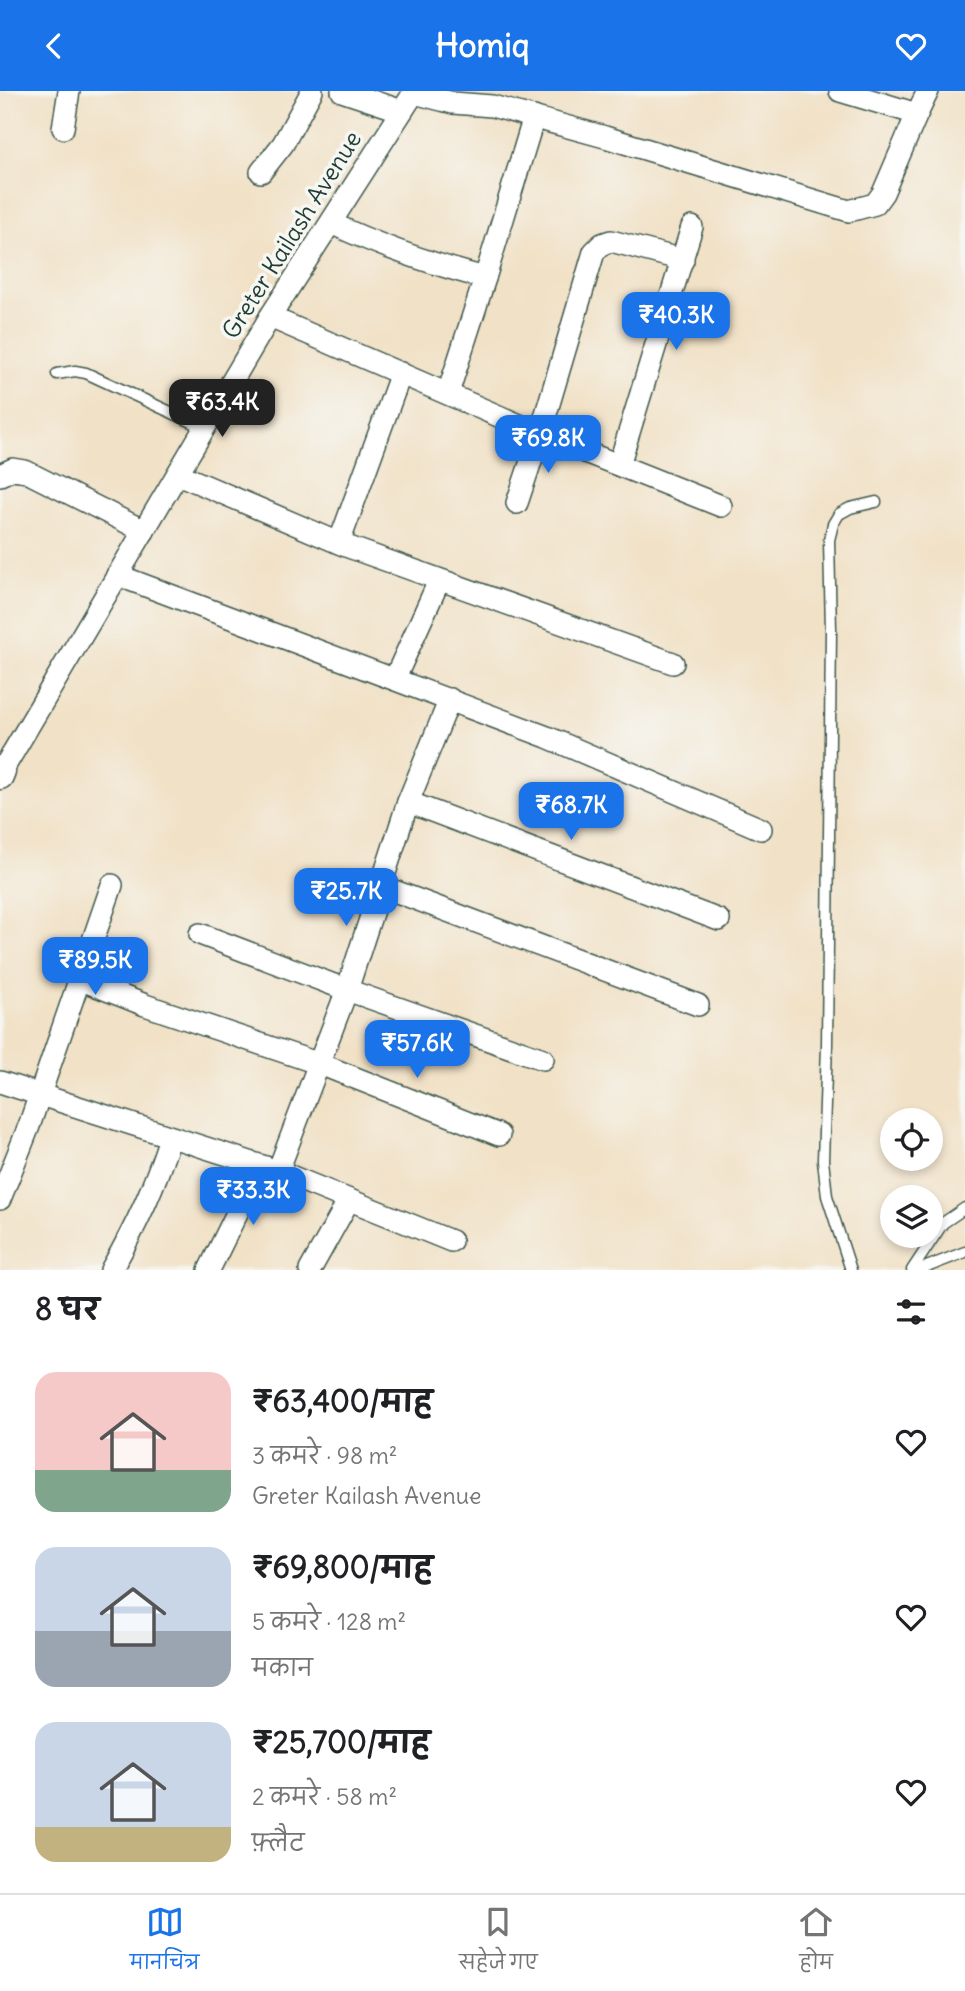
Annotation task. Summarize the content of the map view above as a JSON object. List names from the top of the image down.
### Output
{
  "streets": {
    "street": ["Greter Kailash Avenue"]
  },
  "page": {
    "header": "Homiq",
    "price": [
      "₹40.3K",
      "₹63.4K",
      "₹69.8K",
      "₹68.7K",
      "₹25.7K",
      "₹89.5K",
      "₹57.6K",
      "₹33.3K"
    ],
    "heading": "8 घर",
    "list": [
      {
        "name": "₹63,400/माह",
        "note": "3 कमरे · 98 m² · Greter Kailash Avenue"
      },
      {
        "name": "₹69,800/माह",
        "note": "5 कमरे · 128 m² · मकान"
      },
      {
        "name": "₹25,700/माह",
        "note": "2 कमरे · 58 m² · फ़्लैट"
      }
    ],
    "tabs": ["मानचित्र", "सहेजे गए", "होम"]
  }
}
